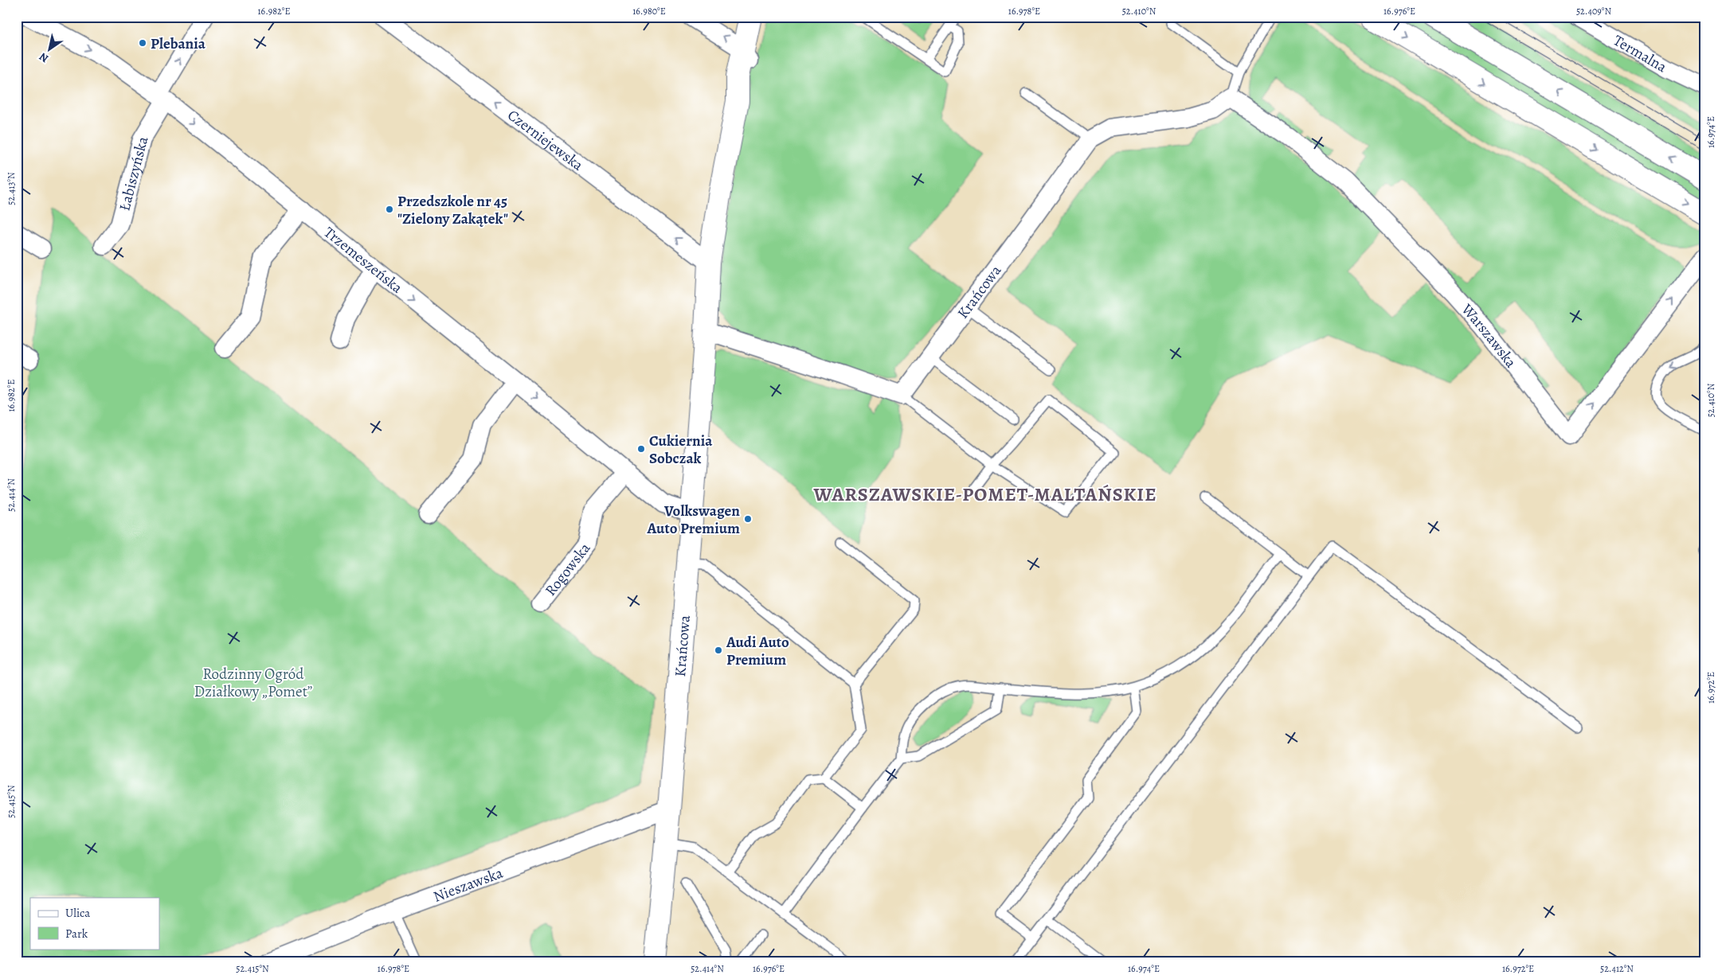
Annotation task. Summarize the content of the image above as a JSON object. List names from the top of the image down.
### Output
{
  "streets": {
    "street": [
      "Termalna",
      "Czerniejewska",
      "Łabiszyńska",
      "Trzemeszeńska",
      "Krańcowa",
      "Warszawska",
      "Rogowska",
      "Nieszawska"
    ]
  },
  "crossings": [
    ["Czerniejewska", "Krańcowa"],
    ["Łabiszyńska", "Trzemeszeńska"],
    ["Trzemeszeńska", "Krańcowa"],
    ["Trzemeszeńska", "Rogowska"],
    ["Krańcowa", "Warszawska"],
    ["Krańcowa", "Nieszawska"]
  ],
  "one_way": ["Czerniejewska", "Łabiszyńska", "Trzemeszeńska"],
  "districts": ["WARSZAWSKIE-POMET-MALTAŃSKIE"],
  "parks": ["Rodzinny Ogród Działkowy „Pomet”"],
  "places": [
    "Plebania",
    "Przedszkole nr 45 \"Zielony Zakątek\"",
    "Cukiernia Sobczak",
    "Volkswagen Auto Premium",
    "Audi Auto Premium"
  ],
  "legend": ["Ulica", "Park"],
  "north": "bottom left",
  "coordinates": [
    "16.982°E",
    "16.980°E",
    "16.978°E",
    "52.410°N",
    "16.976°E",
    "52.409°N",
    "16.974°E",
    "52.413°N",
    "52.414°N",
    "16.972°E",
    "52.415°N",
    "52.412°N"
  ]
}
